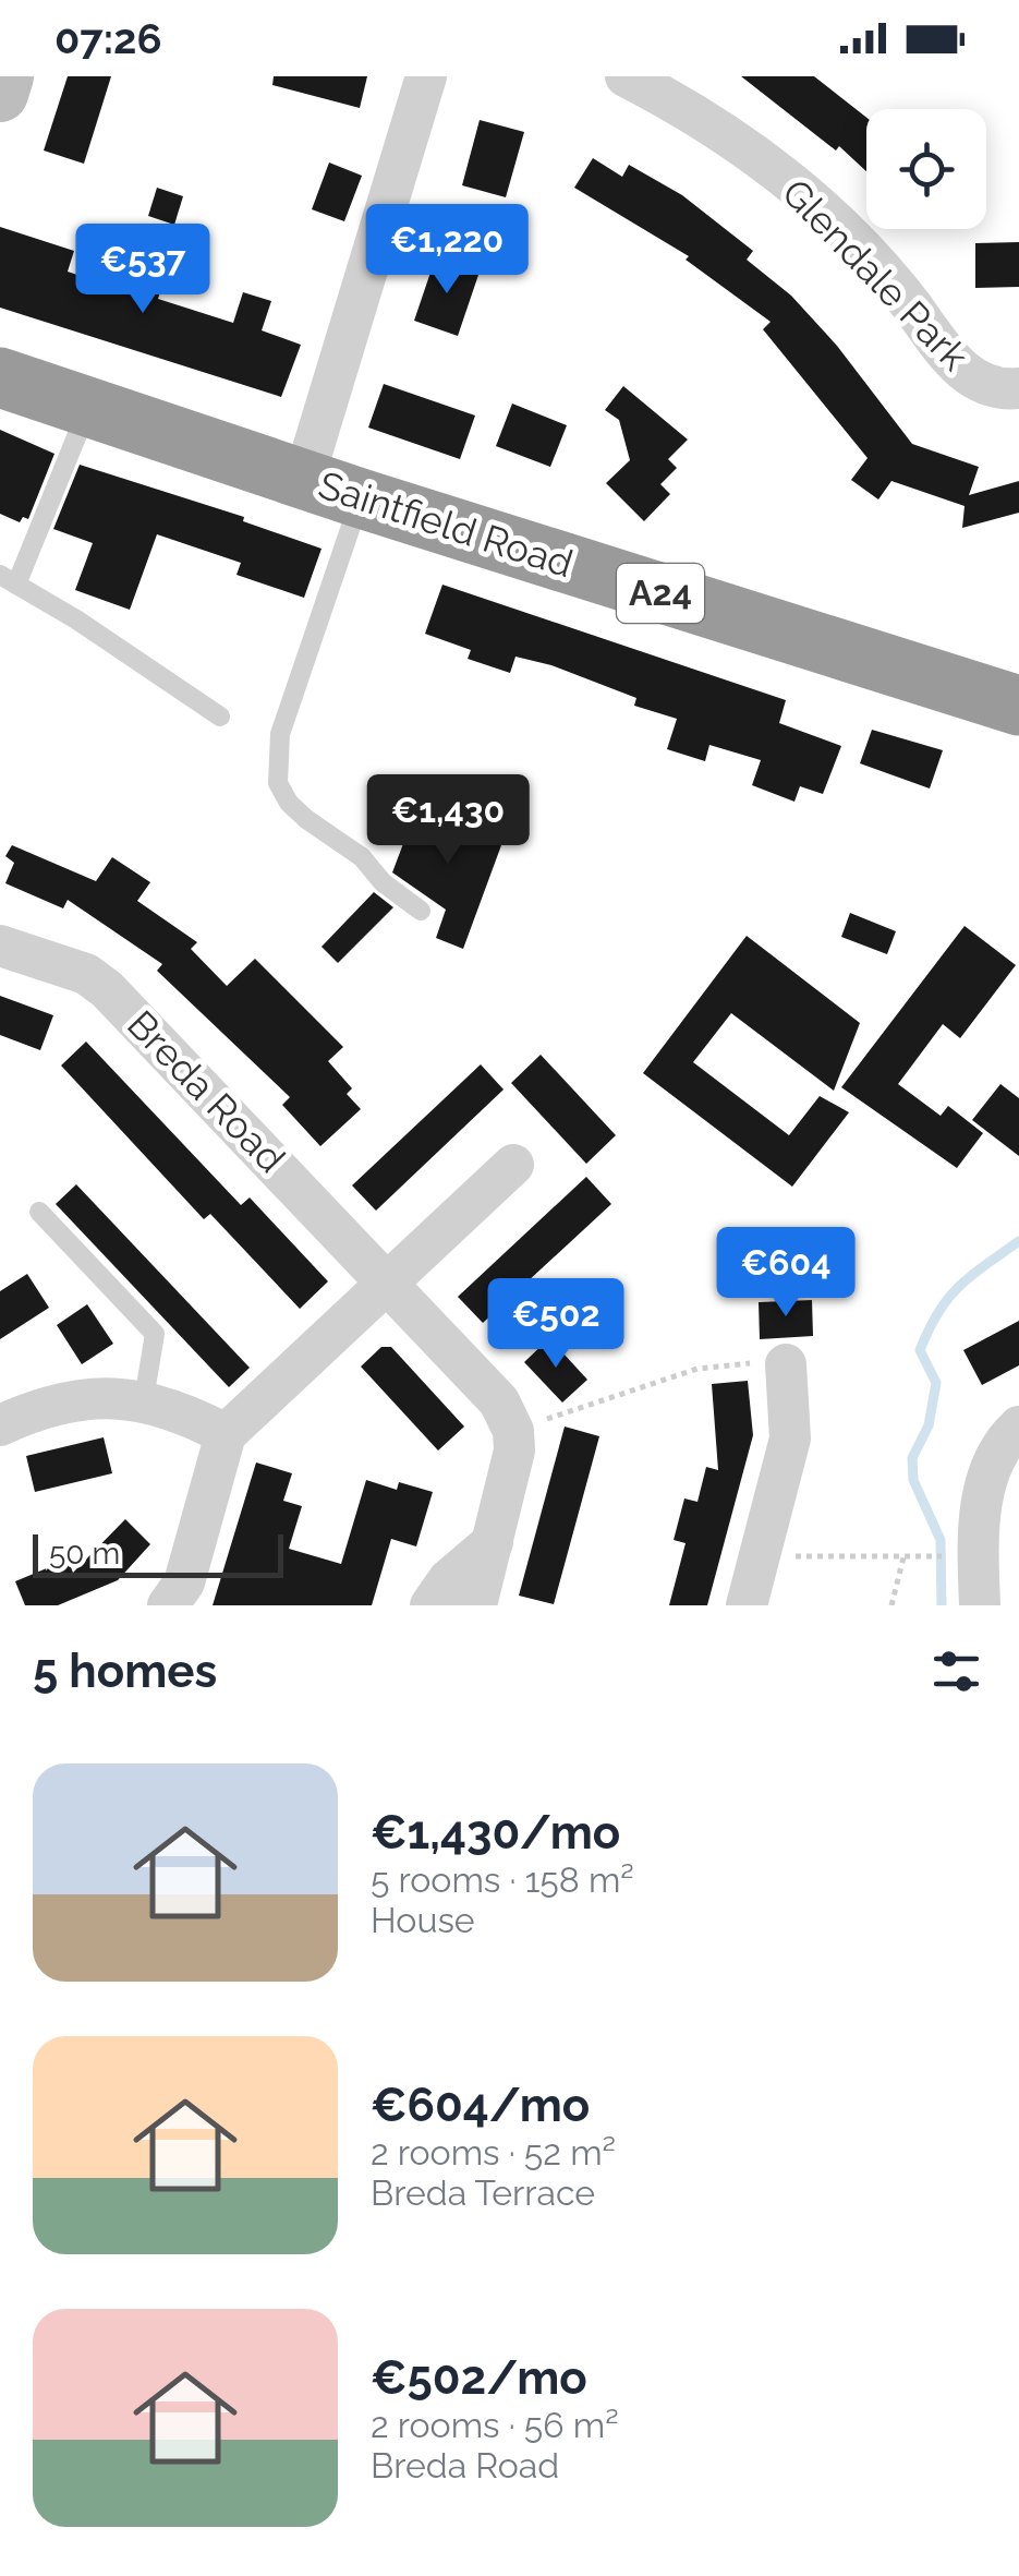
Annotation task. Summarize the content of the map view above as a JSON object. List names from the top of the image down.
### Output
{
  "streets": {
    "highway": ["Saintfield Road", "A24"],
    "street": ["Glendale Park", "Breda Road"]
  },
  "scale_bar": "50 m",
  "page": {
    "status": "07:26",
    "price": [
      "€1,220",
      "€537",
      "€1,430",
      "€604",
      "€502"
    ],
    "scale": "50 m",
    "heading": "5 homes",
    "list": [
      {
        "name": "€1,430/mo",
        "note": "5 rooms · 158 m² · House"
      },
      {
        "name": "€604/mo",
        "note": "2 rooms · 52 m² · Breda Terrace"
      },
      {
        "name": "€502/mo",
        "note": "2 rooms · 56 m² · Breda Road"
      }
    ]
  }
}
